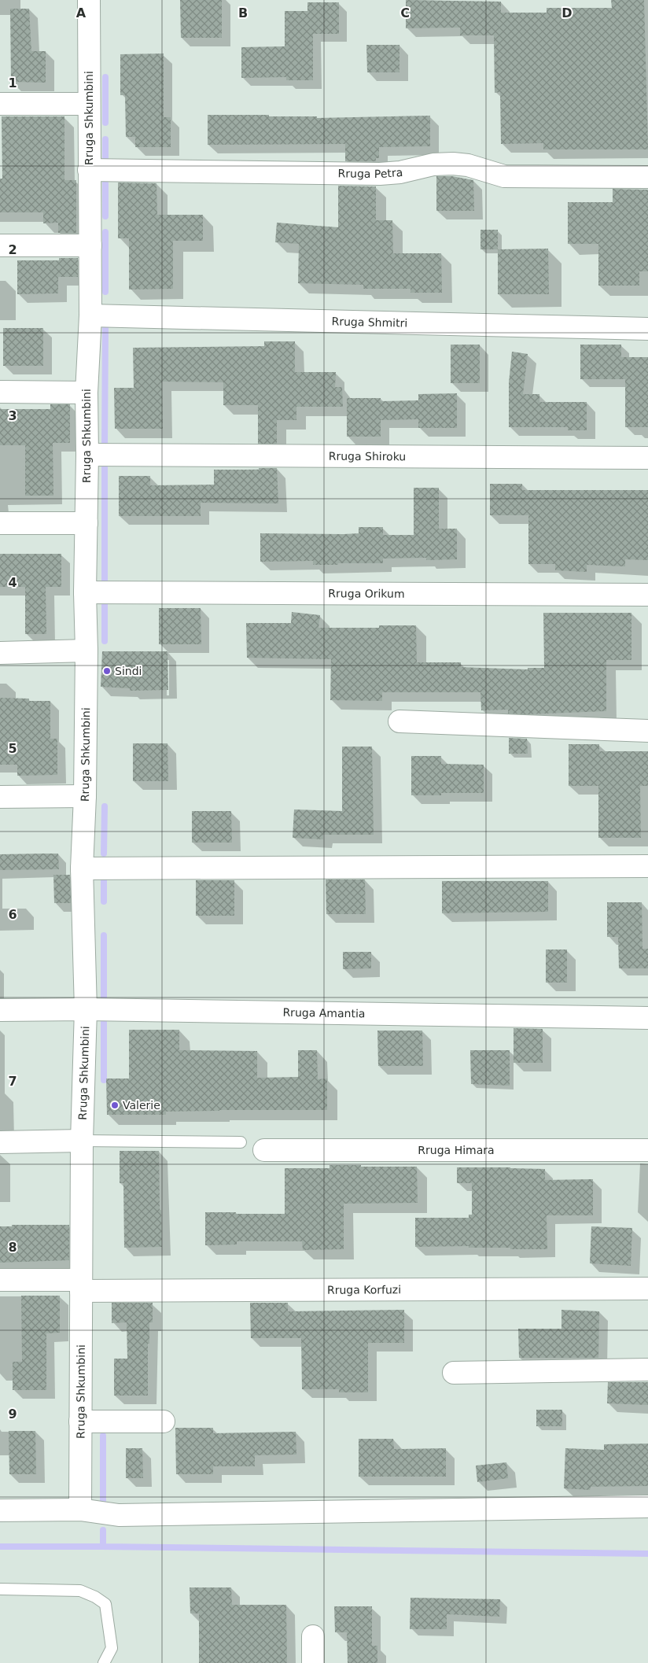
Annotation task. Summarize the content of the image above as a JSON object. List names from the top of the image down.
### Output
{
  "streets": {
    "street": [
      "Rruga Shkumbini",
      "Rruga Petra",
      "Rruga Shmitri",
      "Rruga Shiroku",
      "Rruga Orikum",
      "Rruga Amantia",
      "Rruga Himara",
      "Rruga Korfuzi"
    ]
  },
  "crossings": [
    ["Rruga Shkumbini", "Rruga Petra"],
    ["Rruga Shkumbini", "Rruga Shmitri"],
    ["Rruga Shkumbini", "Rruga Shiroku"],
    ["Rruga Shkumbini", "Rruga Orikum"],
    ["Rruga Shkumbini", "Rruga Amantia"],
    ["Rruga Shkumbini", "Rruga Korfuzi"]
  ],
  "places": ["Sindi", "Valerie"],
  "grid": {
    "columns": [
      "A",
      "B",
      "C",
      "D"
    ],
    "rows": [
      "1",
      "2",
      "3",
      "4",
      "5",
      "6",
      "7",
      "8",
      "9"
    ]
  }
}
